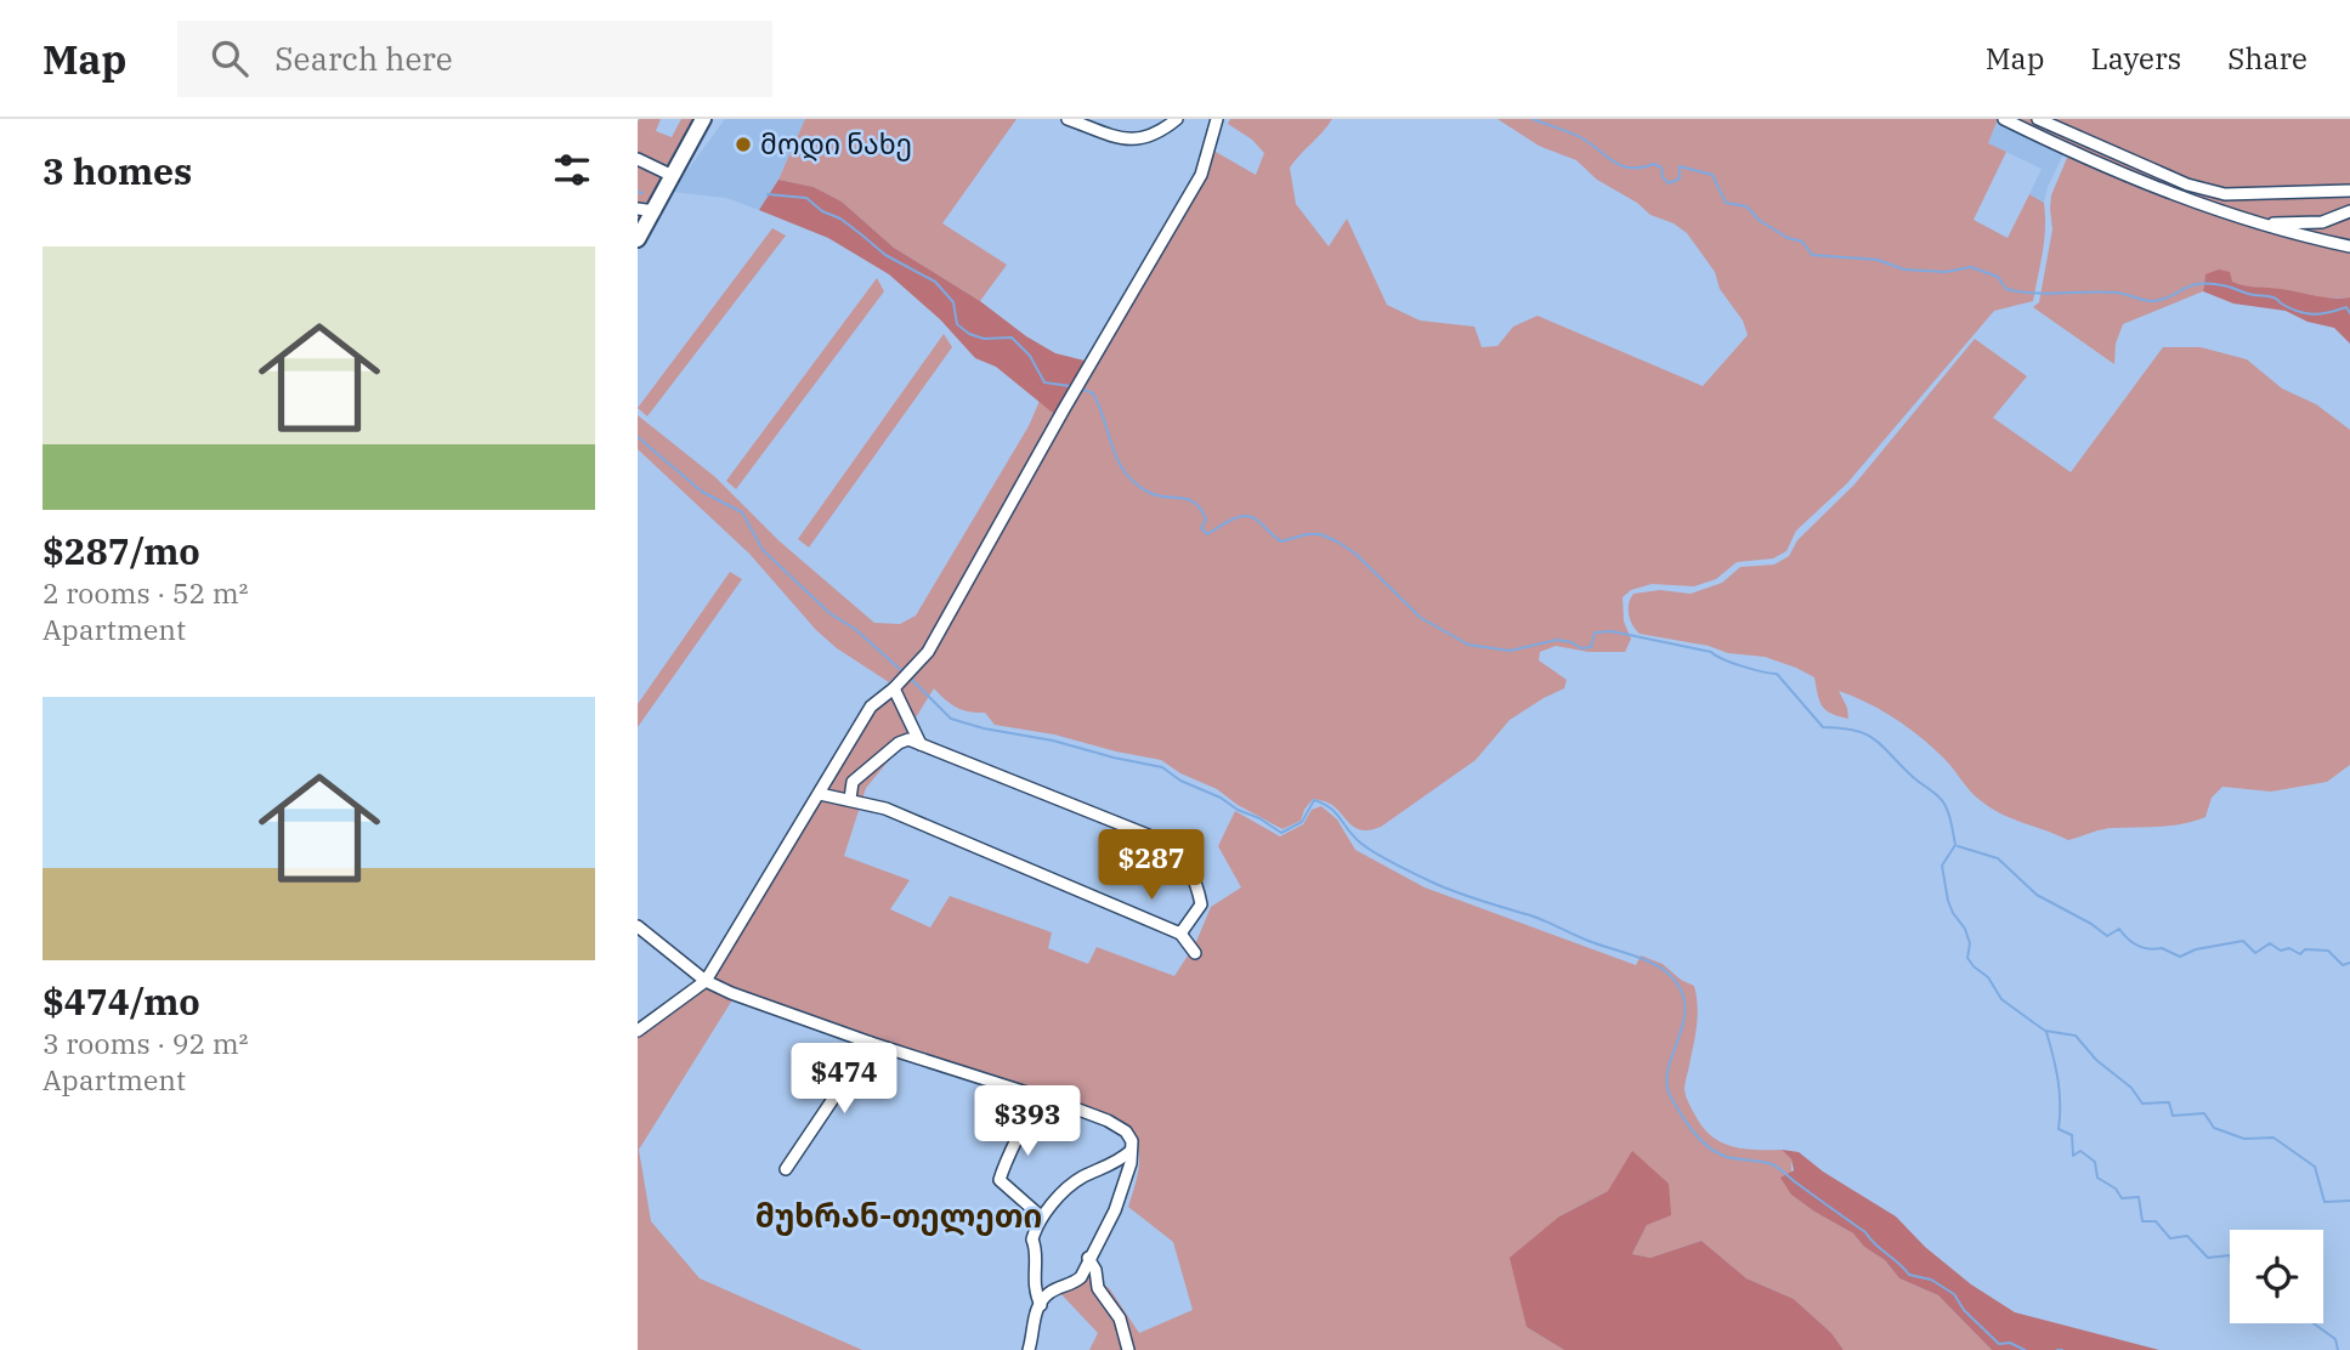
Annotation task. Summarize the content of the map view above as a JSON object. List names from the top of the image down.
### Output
{
  "districts": ["მუხრან-თელეთი"],
  "places": ["მოდი ნახე"],
  "page": {
    "header": "Map",
    "search": "Search here",
    "nav": ["Map", "Layers", "Share"],
    "heading": "3 homes",
    "list": [
      {
        "name": "$287/mo",
        "note": "2 rooms · 52 m² · Apartment"
      },
      {
        "name": "$474/mo",
        "note": "3 rooms · 92 m² · Apartment"
      }
    ],
    "price": ["$287", "$474", "$393"]
  }
}
